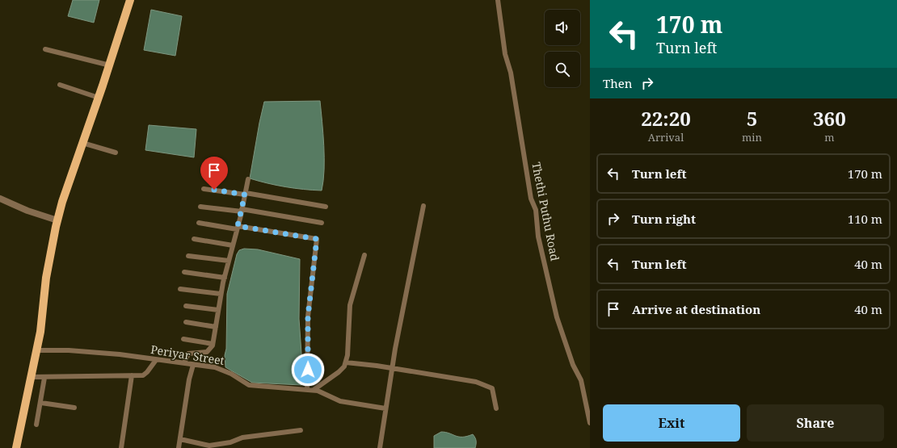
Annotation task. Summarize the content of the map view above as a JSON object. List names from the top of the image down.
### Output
{
  "streets": {
    "street": ["Thethi Puthu Road", "Periyar Street"]
  },
  "page": {
    "turn": ["170 m", "Turn left"],
    "then": "Then",
    "eta": [
      "22:20",
      "Arrival",
      "5",
      "min",
      "360",
      "m"
    ],
    "list": [
      {
        "name": "Turn left",
        "value": "170 m"
      },
      {
        "name": "Turn right",
        "value": "110 m"
      },
      {
        "name": "Turn left",
        "value": "40 m"
      },
      {
        "name": "Arrive at destination",
        "value": "40 m"
      }
    ],
    "buttons": ["Exit", "Share"]
  }
}
